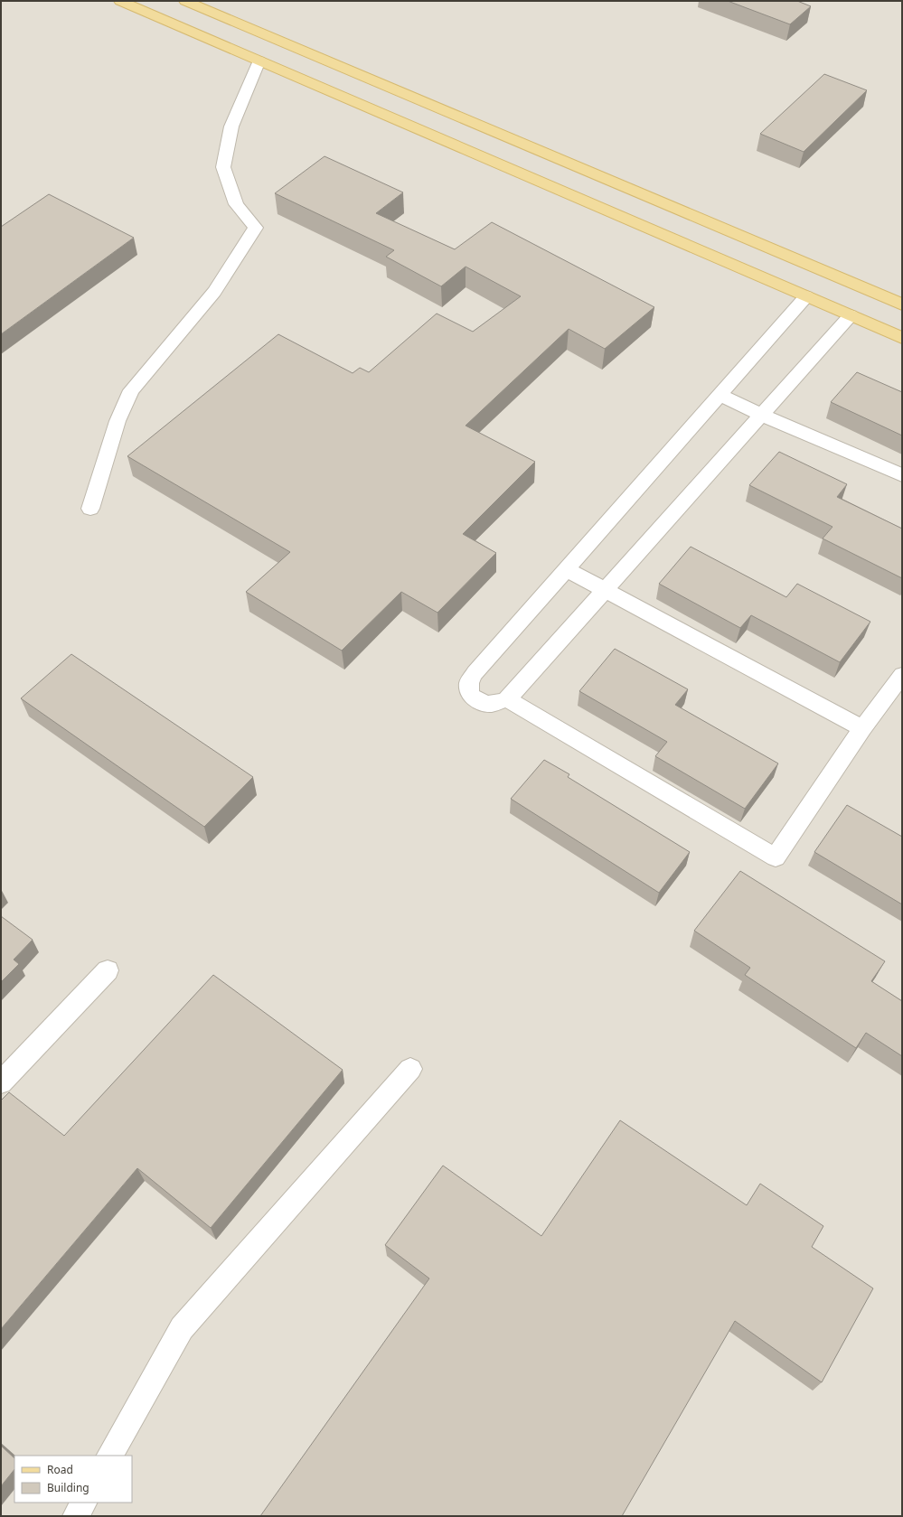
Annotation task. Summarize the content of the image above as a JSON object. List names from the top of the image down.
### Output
{
  "legend": ["Road", "Building"]
}
